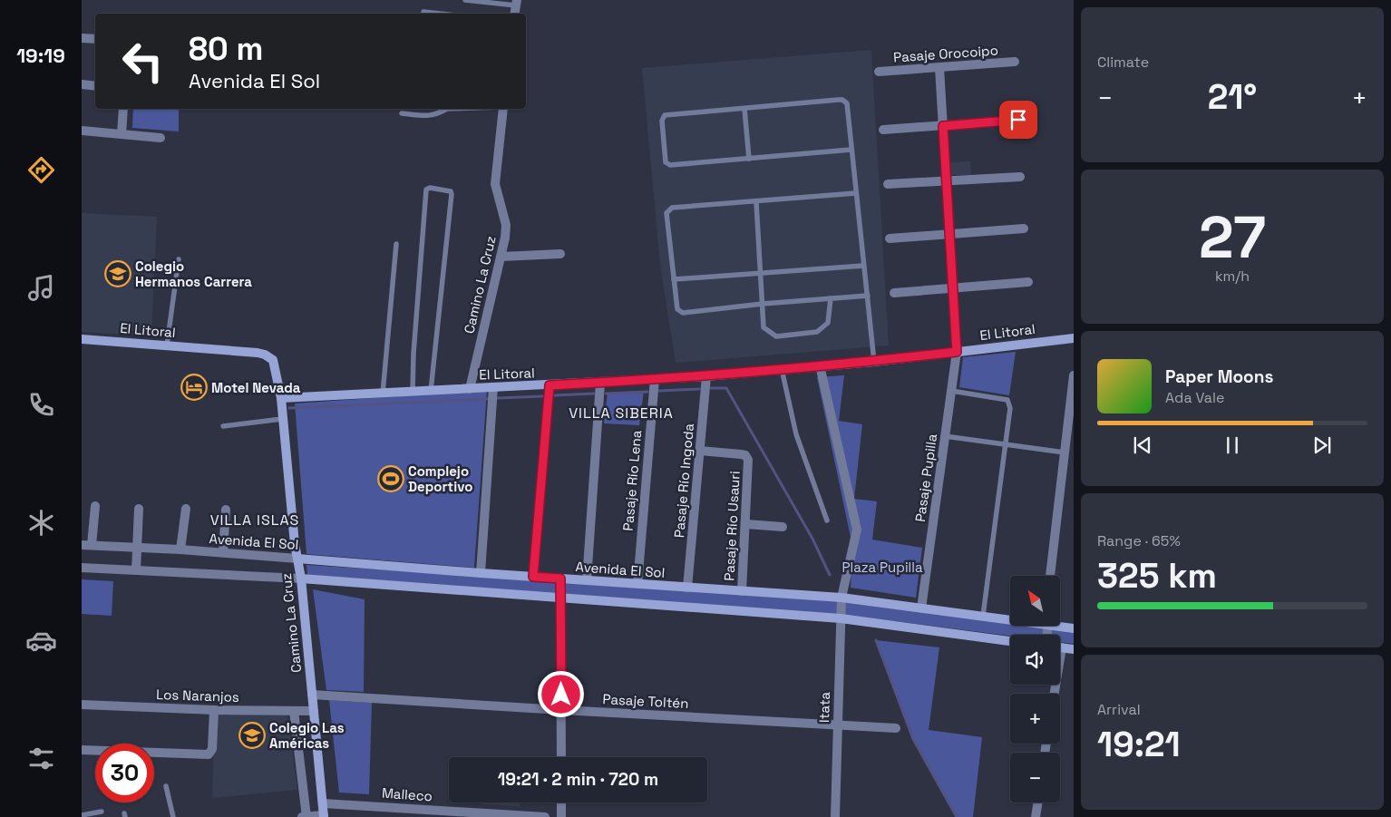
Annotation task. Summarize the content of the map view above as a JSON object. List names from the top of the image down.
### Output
{
  "streets": {
    "main road": ["Camino La Cruz", "El Litoral", "Avenida El Sol"],
    "street": [
      "Pasaje Orocoipo",
      "Pasaje Pupilla",
      "Pasaje Río Lena",
      "Pasaje Río Ingoda",
      "Pasaje Río Usauri",
      "Los Naranjos",
      "Pasaje Toltén",
      "Itata",
      "Malleco"
    ]
  },
  "crossings": [
    ["Pasaje Orocoipo", "Pasaje Pupilla"],
    ["Camino La Cruz", "El Litoral"],
    ["Camino La Cruz", "Avenida El Sol"],
    ["Camino La Cruz", "Los Naranjos"],
    ["Camino La Cruz", "Pasaje Toltén"],
    ["Camino La Cruz", "Malleco"],
    ["El Litoral", "Pasaje Pupilla"],
    ["El Litoral", "Pasaje Río Lena"],
    ["El Litoral", "Pasaje Río Ingoda"],
    ["El Litoral", "Itata"],
    ["Pasaje Pupilla", "Avenida El Sol"],
    ["Pasaje Río Lena", "Avenida El Sol"],
    ["Pasaje Río Ingoda", "Pasaje Río Usauri"],
    ["Pasaje Río Ingoda", "Avenida El Sol"],
    ["Pasaje Río Usauri", "Avenida El Sol"],
    ["Avenida El Sol", "Itata"],
    ["Pasaje Toltén", "Itata"]
  ],
  "districts": ["VILLA SIBERIA", "VILLA ISLAS"],
  "parks": ["Plaza Pupilla"],
  "places": {
    "school or university": ["Colegio Hermanos Carrera", "Colegio Las Américas"],
    "hotel": ["Motel Nevada"],
    "sports": ["Complejo Deportivo"]
  },
  "north": "top left",
  "page": {
    "tabs": "19:19",
    "tile": [
      "Climate",
      ["27", "km/h"],
      ["Range · 65%", "325 km"],
      ["Arrival", "19:21"]
    ],
    "turn": ["80 m", "Avenida El Sol"],
    "heat": ["−", "21°", "+"],
    "song": ["Paper Moons", "Ada Vale"],
    "map_buttons": ["+", "−"],
    "limit": "30",
    "trip": "19:21 · 2 min · 720 m"
  }
}
